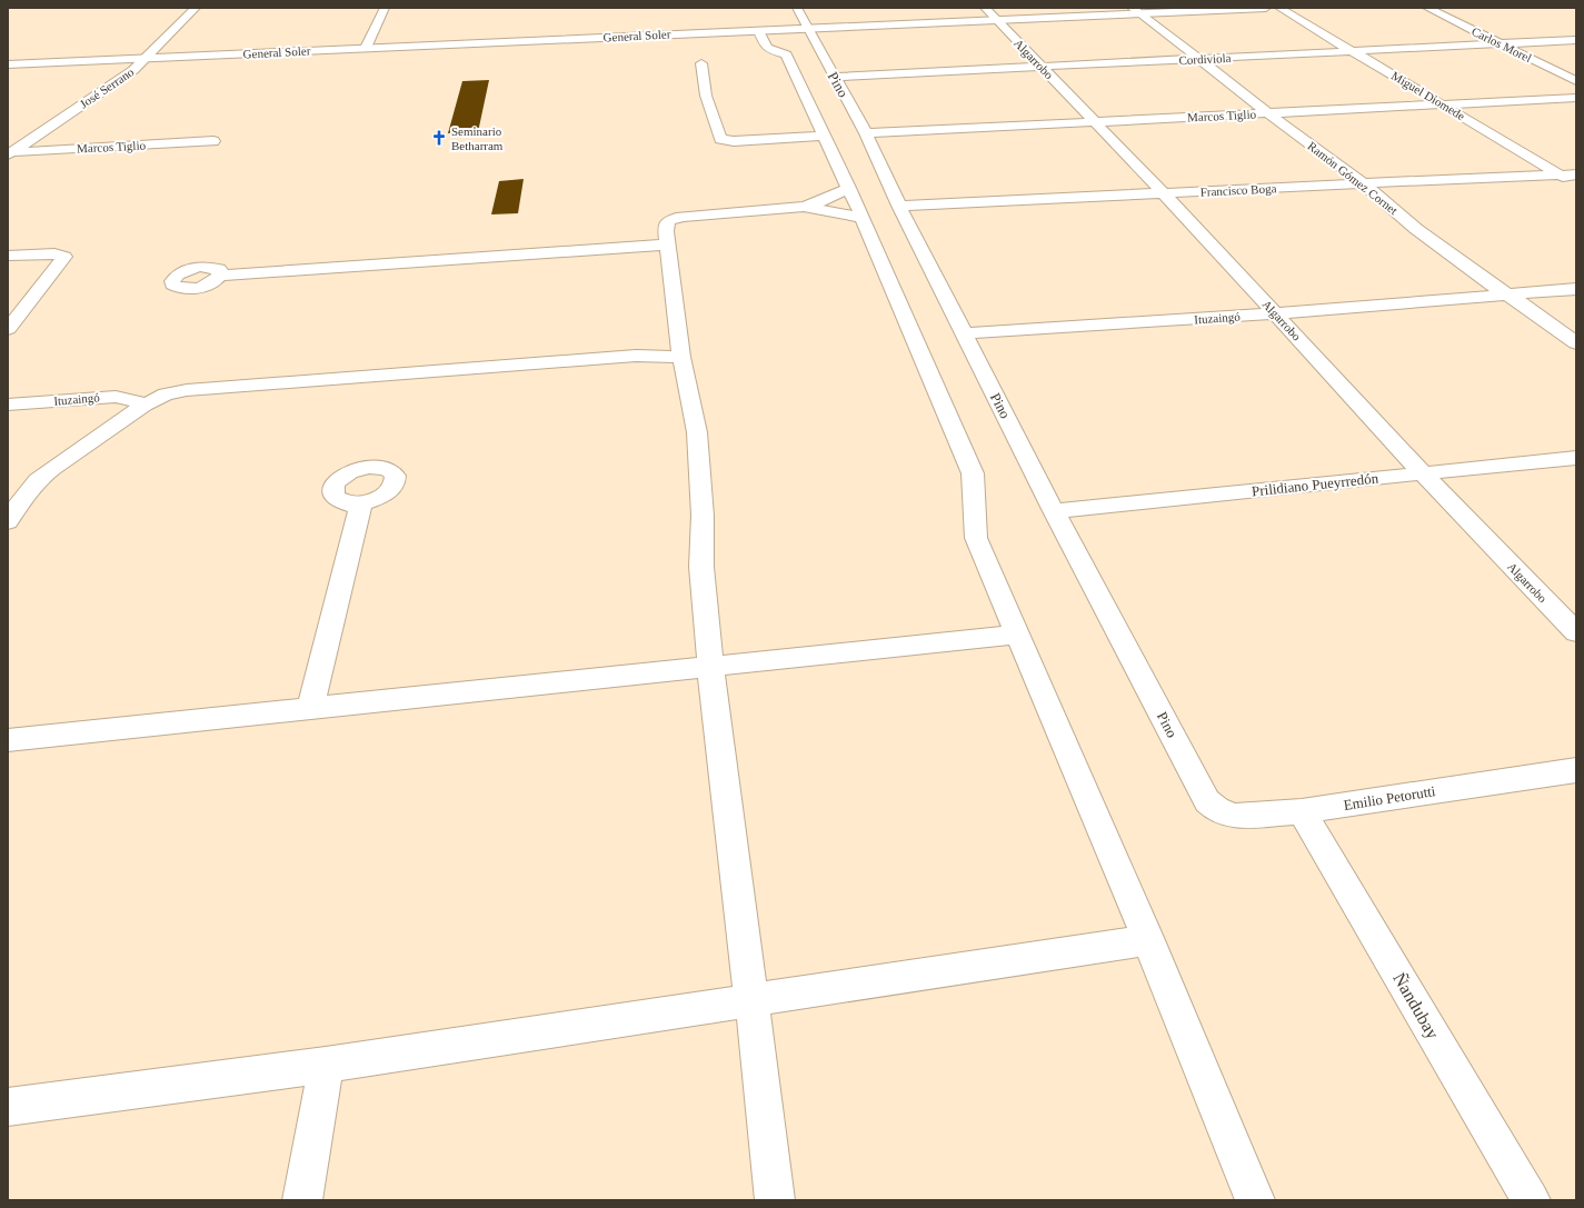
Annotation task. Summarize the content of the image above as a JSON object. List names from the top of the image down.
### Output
{
  "streets": {
    "street": [
      "General Soler",
      "Carlos Morel",
      "Algarrobo",
      "Cordiviola",
      "Pino",
      "José Serrano",
      "Miguel Diomede",
      "Marcos Tiglio",
      "Ramón Gómez Cornet",
      "Francisco Boga",
      "Ituzaingó",
      "Prilidiano Pueyrredón",
      "Emilio Petorutti",
      "Ñandubay"
    ]
  },
  "crossings": [
    ["General Soler", "Algarrobo"],
    ["General Soler", "Pino"],
    ["General Soler", "José Serrano"],
    ["General Soler", "Ramón Gómez Cornet"],
    ["Carlos Morel", "Cordiviola"],
    ["Algarrobo", "Cordiviola"],
    ["Algarrobo", "Marcos Tiglio"],
    ["Algarrobo", "Francisco Boga"],
    ["Algarrobo", "Ituzaingó"],
    ["Algarrobo", "Prilidiano Pueyrredón"],
    ["Cordiviola", "Pino"],
    ["Cordiviola", "Miguel Diomede"],
    ["Cordiviola", "Ramón Gómez Cornet"],
    ["Pino", "Marcos Tiglio"],
    ["Pino", "Francisco Boga"],
    ["Pino", "Ituzaingó"],
    ["Pino", "Prilidiano Pueyrredón"],
    ["Pino", "Emilio Petorutti"],
    ["José Serrano", "Marcos Tiglio"],
    ["Miguel Diomede", "Marcos Tiglio"],
    ["Miguel Diomede", "Francisco Boga"],
    ["Marcos Tiglio", "Ramón Gómez Cornet"],
    ["Ramón Gómez Cornet", "Francisco Boga"],
    ["Ramón Gómez Cornet", "Ituzaingó"],
    ["Emilio Petorutti", "Ñandubay"]
  ],
  "places": {
    "church": ["Seminario Betharram"]
  }
}
